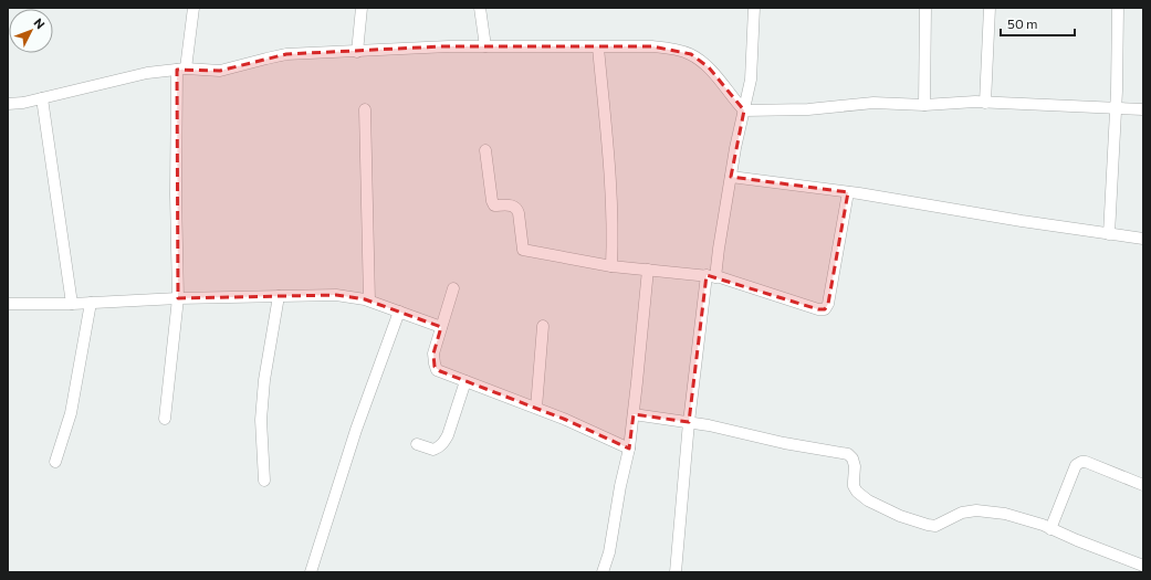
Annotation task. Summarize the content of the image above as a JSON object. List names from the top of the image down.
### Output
{
  "scale_bar": "50 m",
  "north": "top right"
}
